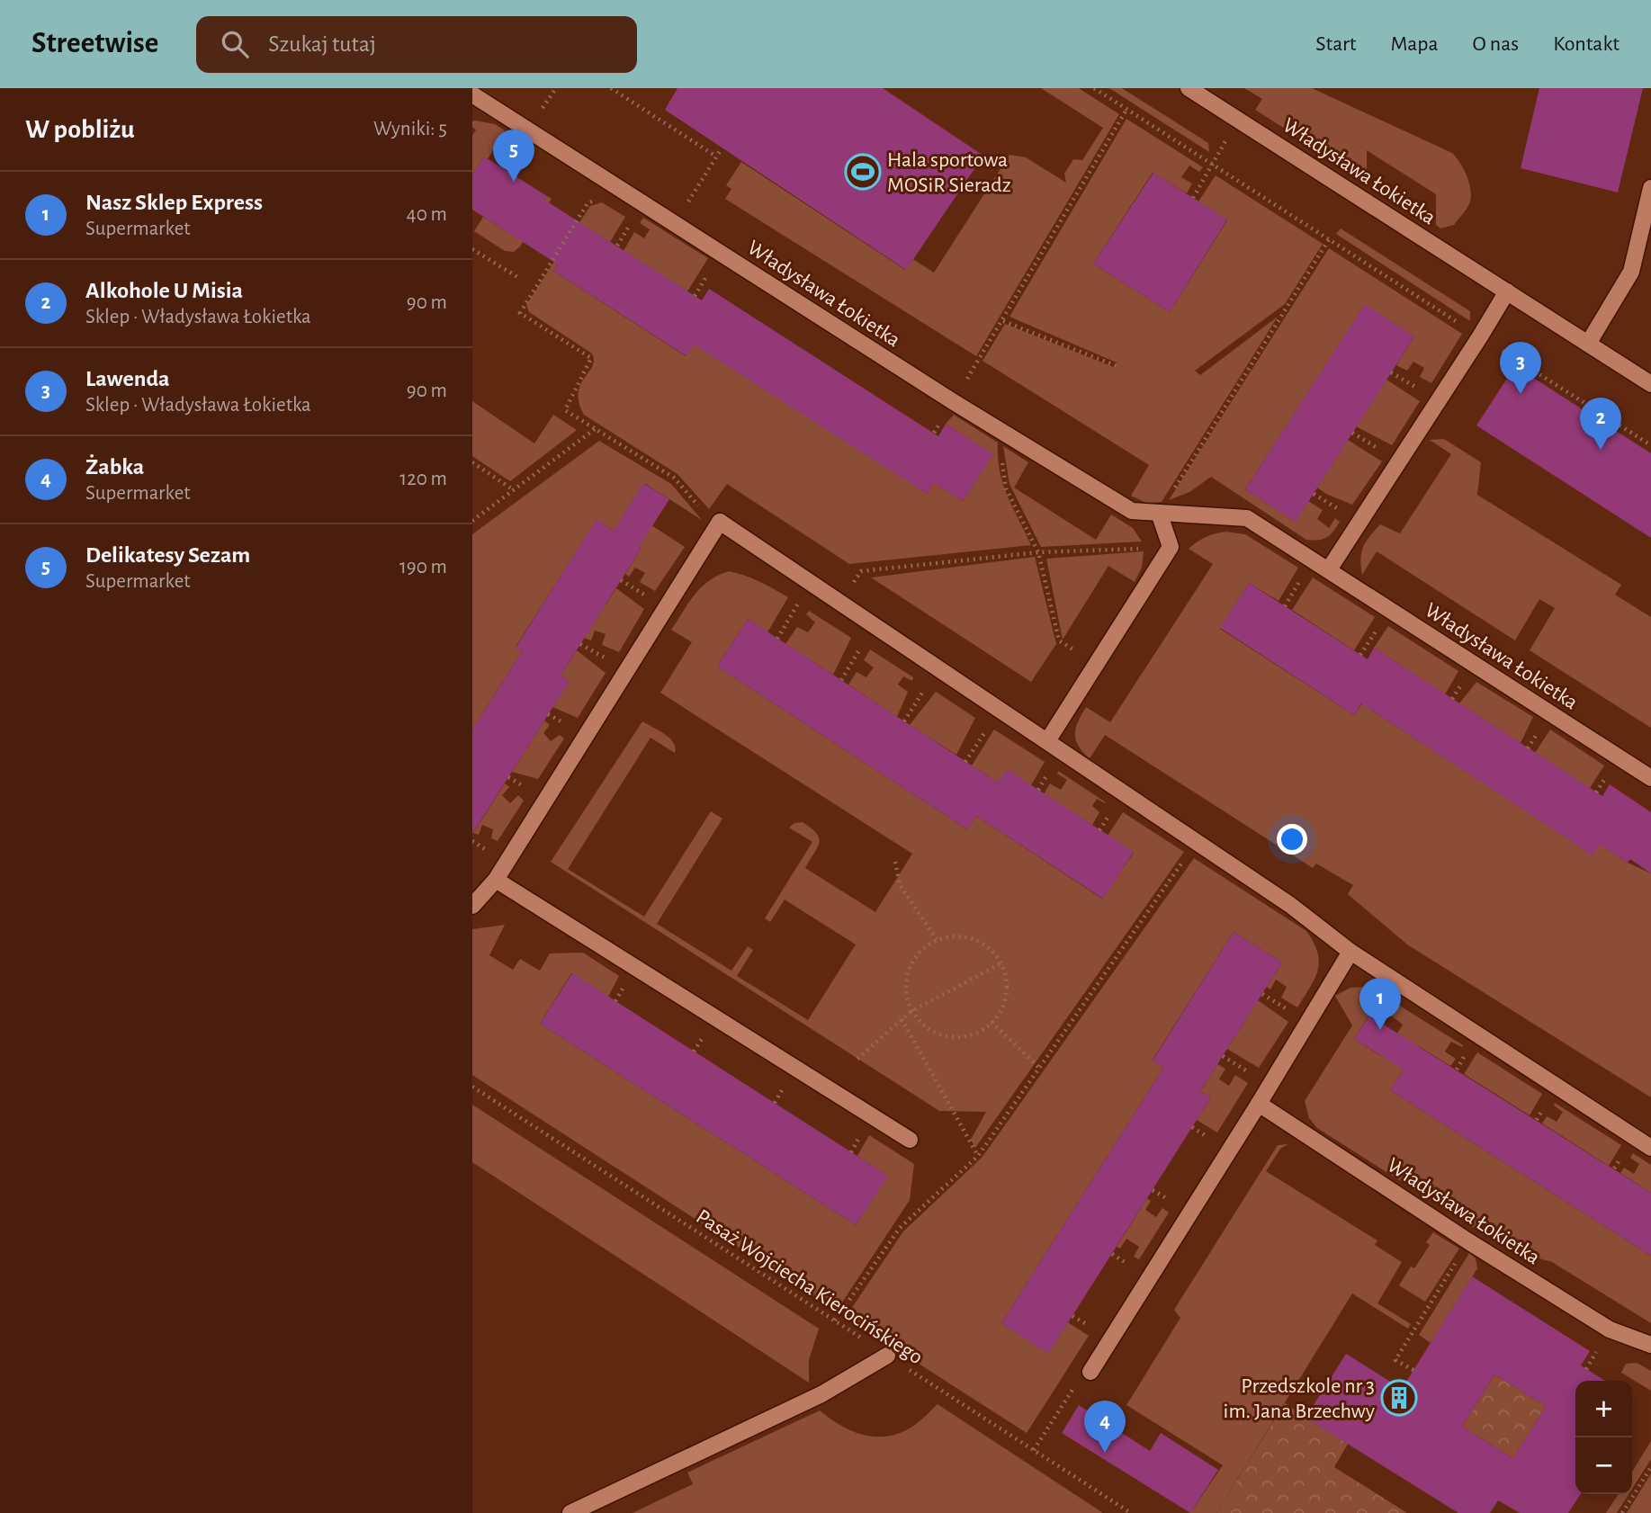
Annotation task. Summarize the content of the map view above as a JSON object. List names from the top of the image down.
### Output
{
  "streets": {
    "street": ["Władysława Łokietka"],
    "path": ["Pasaż Wojciecha Kierocińskiego"]
  },
  "places": {
    "sports": ["Hala sportowa MOSiR Sieradz"],
    "building": ["Przedszkole nr 3 im. Jana Brzechwy"]
  },
  "page": {
    "header": "Streetwise",
    "search": "Szukaj tutaj",
    "nav": [
      "Start",
      "Mapa",
      "O nas",
      "Kontakt"
    ],
    "heading": ["W pobliżu", "Wyniki: 5"],
    "pins": [
      "5",
      "3",
      "2",
      "1",
      "4"
    ],
    "list": [
      {
        "mark": "1",
        "name": "Nasz Sklep Express",
        "note": "Supermarket",
        "value": "40 m"
      },
      {
        "mark": "2",
        "name": "Alkohole U Misia",
        "note": "Sklep · Władysława Łokietka",
        "value": "90 m"
      },
      {
        "mark": "3",
        "name": "Lawenda",
        "note": "Sklep · Władysława Łokietka",
        "value": "90 m"
      },
      {
        "mark": "4",
        "name": "Żabka",
        "note": "Supermarket",
        "value": "120 m"
      },
      {
        "mark": "5",
        "name": "Delikatesy Sezam",
        "note": "Supermarket",
        "value": "190 m"
      }
    ],
    "map_buttons": ["+", "−"]
  }
}
